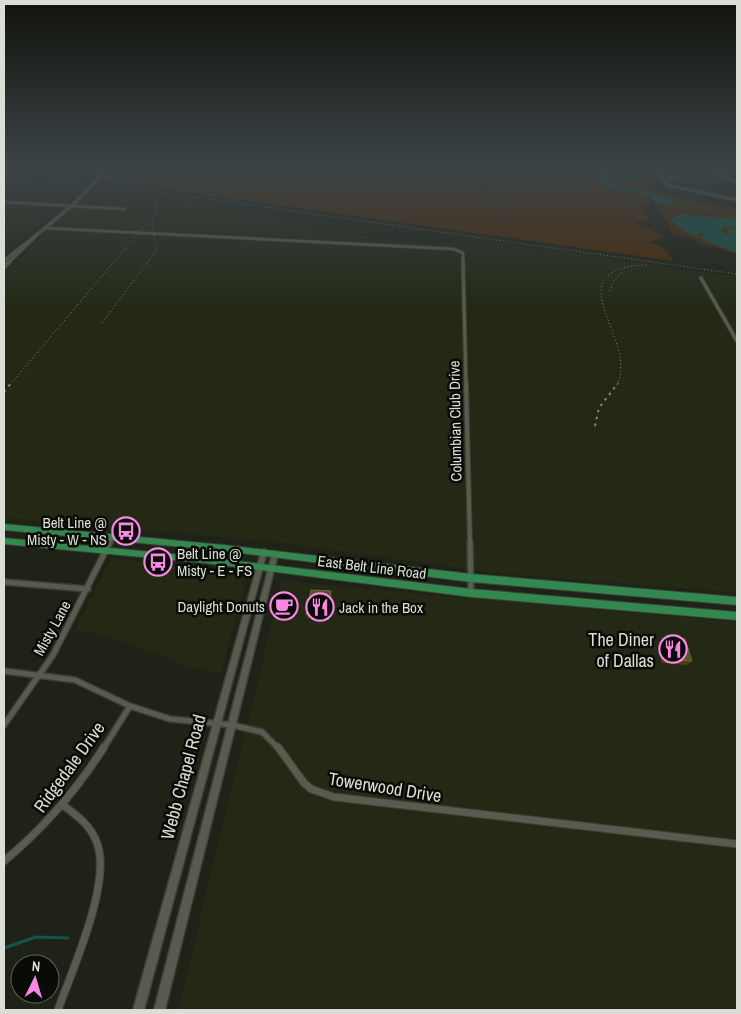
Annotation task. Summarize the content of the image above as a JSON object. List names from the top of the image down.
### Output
{
  "streets": {
    "main road": ["East Belt Line Road", "Webb Chapel Road"],
    "street": [
      "Columbian Club Drive",
      "Misty Lane",
      "Ridgedale Drive",
      "Towerwood Drive"
    ]
  },
  "crossings": [
    ["Columbian Club Drive", "East Belt Line Road"],
    ["East Belt Line Road", "Misty Lane"],
    ["East Belt Line Road", "Webb Chapel Road"],
    ["Misty Lane", "Towerwood Drive"],
    ["Ridgedale Drive", "Towerwood Drive"],
    ["Webb Chapel Road", "Towerwood Drive"]
  ],
  "places": {
    "bus stop": ["Belt Line @ Misty - W - NS", "Belt Line @ Misty - E - FS"],
    "cafe": ["Daylight Donuts"],
    "restaurant": ["Jack in the Box", "The Diner of Dallas"]
  },
  "north": "top"
}
